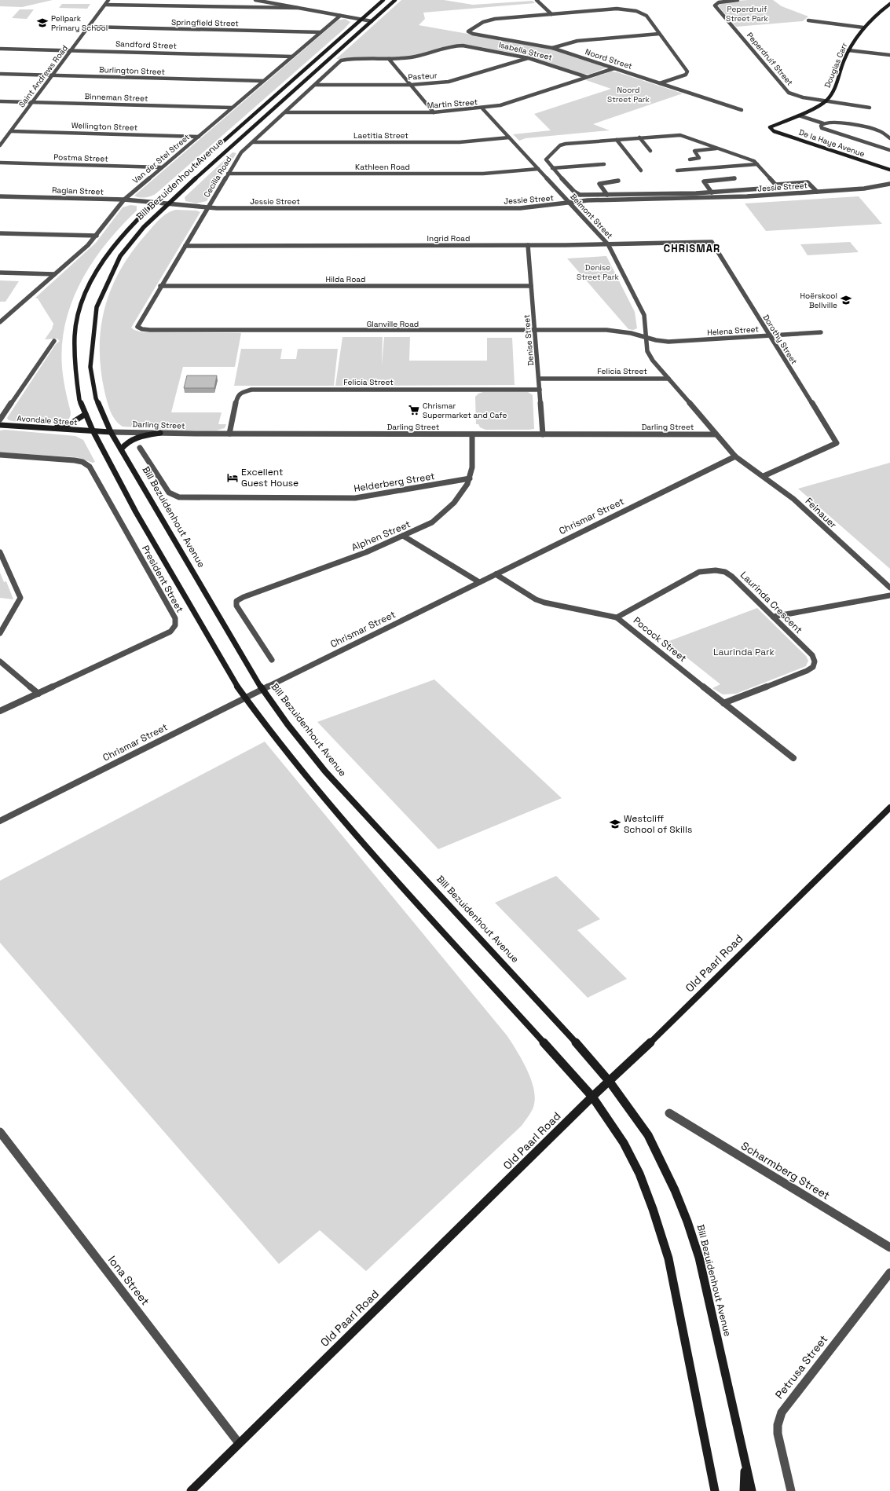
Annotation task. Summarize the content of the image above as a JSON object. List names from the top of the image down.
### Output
{
  "streets": {
    "main road": [
      "Douglas Carr",
      "De la Haye Avenue",
      "Bill Bezuidenhout Avenue",
      "Avondale Street",
      "Old Paarl Road"
    ],
    "street": [
      "Springfield Street",
      "Sandford Street",
      "Isabella Street",
      "Noord Street",
      "Peperdruif Street",
      "Burlington Street",
      "Saint Andrews Road",
      "Pasteur",
      "Binneman Street",
      "Martin Street",
      "Wellington Street",
      "Laetitia Street",
      "Postma Street",
      "Van der Stel Street",
      "Kathleen Road",
      "Cecilia Road",
      "Jessie Street",
      "Raglan Street",
      "Belmont Street",
      "Ingrid Road",
      "Hilda Road",
      "Glanville Road",
      "Helena Street",
      "Dorothy Street",
      "Denise Street",
      "Felicia Street",
      "Darling Street",
      "Helderberg Street",
      "Feinauer",
      "Chrismar Street",
      "Alphen Street",
      "President Street",
      "Laurinda Crescent",
      "Pocock Street",
      "Scharmberg Street",
      "Iona Street",
      "Petrusa Street"
    ]
  },
  "crossings": [
    ["Springfield Street", "Saint Andrews Road"],
    ["Springfield Street", "Van der Stel Street"],
    ["Sandford Street", "Saint Andrews Road"],
    ["Sandford Street", "Van der Stel Street"],
    ["Isabella Street", "Pasteur"],
    ["Isabella Street", "Martin Street"],
    ["Isabella Street", "Cecilia Road"],
    ["Noord Street", "Martin Street"],
    ["Peperdruif Street", "Douglas Carr"],
    ["Douglas Carr", "De la Haye Avenue"],
    ["Burlington Street", "Saint Andrews Road"],
    ["Burlington Street", "Van der Stel Street"],
    ["Saint Andrews Road", "Binneman Street"],
    ["Saint Andrews Road", "Wellington Street"],
    ["Pasteur", "Cecilia Road"],
    ["Binneman Street", "Van der Stel Street"],
    ["Martin Street", "Cecilia Road"],
    ["Martin Street", "Belmont Street"],
    ["Wellington Street", "Van der Stel Street"],
    ["Laetitia Street", "Cecilia Road"],
    ["Laetitia Street", "Belmont Street"],
    ["Postma Street", "Van der Stel Street"],
    ["Van der Stel Street", "Raglan Street"],
    ["Kathleen Road", "Cecilia Road"],
    ["Kathleen Road", "Belmont Street"],
    ["Cecilia Road", "Jessie Street"],
    ["Cecilia Road", "Ingrid Road"],
    ["Cecilia Road", "Hilda Road"],
    ["Cecilia Road", "Glanville Road"],
    ["Bill Bezuidenhout Avenue", "Jessie Street"],
    ["Bill Bezuidenhout Avenue", "Raglan Street"],
    ["Bill Bezuidenhout Avenue", "Avondale Street"],
    ["Bill Bezuidenhout Avenue", "Darling Street"],
    ["Bill Bezuidenhout Avenue", "Chrismar Street"],
    ["Bill Bezuidenhout Avenue", "Old Paarl Road"],
    ["Jessie Street", "Raglan Street"],
    ["Jessie Street", "Belmont Street"],
    ["Belmont Street", "Ingrid Road"],
    ["Belmont Street", "Glanville Road"],
    ["Belmont Street", "Helena Street"],
    ["Belmont Street", "Felicia Street"],
    ["Belmont Street", "Darling Street"],
    ["Belmont Street", "Feinauer"],
    ["Belmont Street", "Chrismar Street"],
    ["Ingrid Road", "Dorothy Street"],
    ["Ingrid Road", "Denise Street"],
    ["Hilda Road", "Denise Street"],
    ["Glanville Road", "Helena Street"],
    ["Glanville Road", "Denise Street"],
    ["Helena Street", "Dorothy Street"],
    ["Dorothy Street", "Feinauer"],
    ["Denise Street", "Felicia Street"],
    ["Denise Street", "Darling Street"],
    ["Felicia Street", "Darling Street"],
    ["Avondale Street", "Darling Street"],
    ["Darling Street", "Alphen Street"],
    ["Helderberg Street", "Alphen Street"],
    ["Feinauer", "Chrismar Street"],
    ["Chrismar Street", "Pocock Street"],
    ["Laurinda Crescent", "Pocock Street"],
    ["Old Paarl Road", "Iona Street"]
  ],
  "districts": ["CHRISMAR"],
  "parks": [
    "Peperdruif Street Park",
    "Noord Street Park",
    "Denise Street Park",
    "Laurinda Park"
  ],
  "places": {
    "school or university": ["Pellpark Primary School", "Hoërskool Bellville", "Westcliff School of Skills"],
    "supermarket": ["Chrismar Supermarket and Cafe"],
    "hotel": ["Excellent Guest House"]
  }
}
